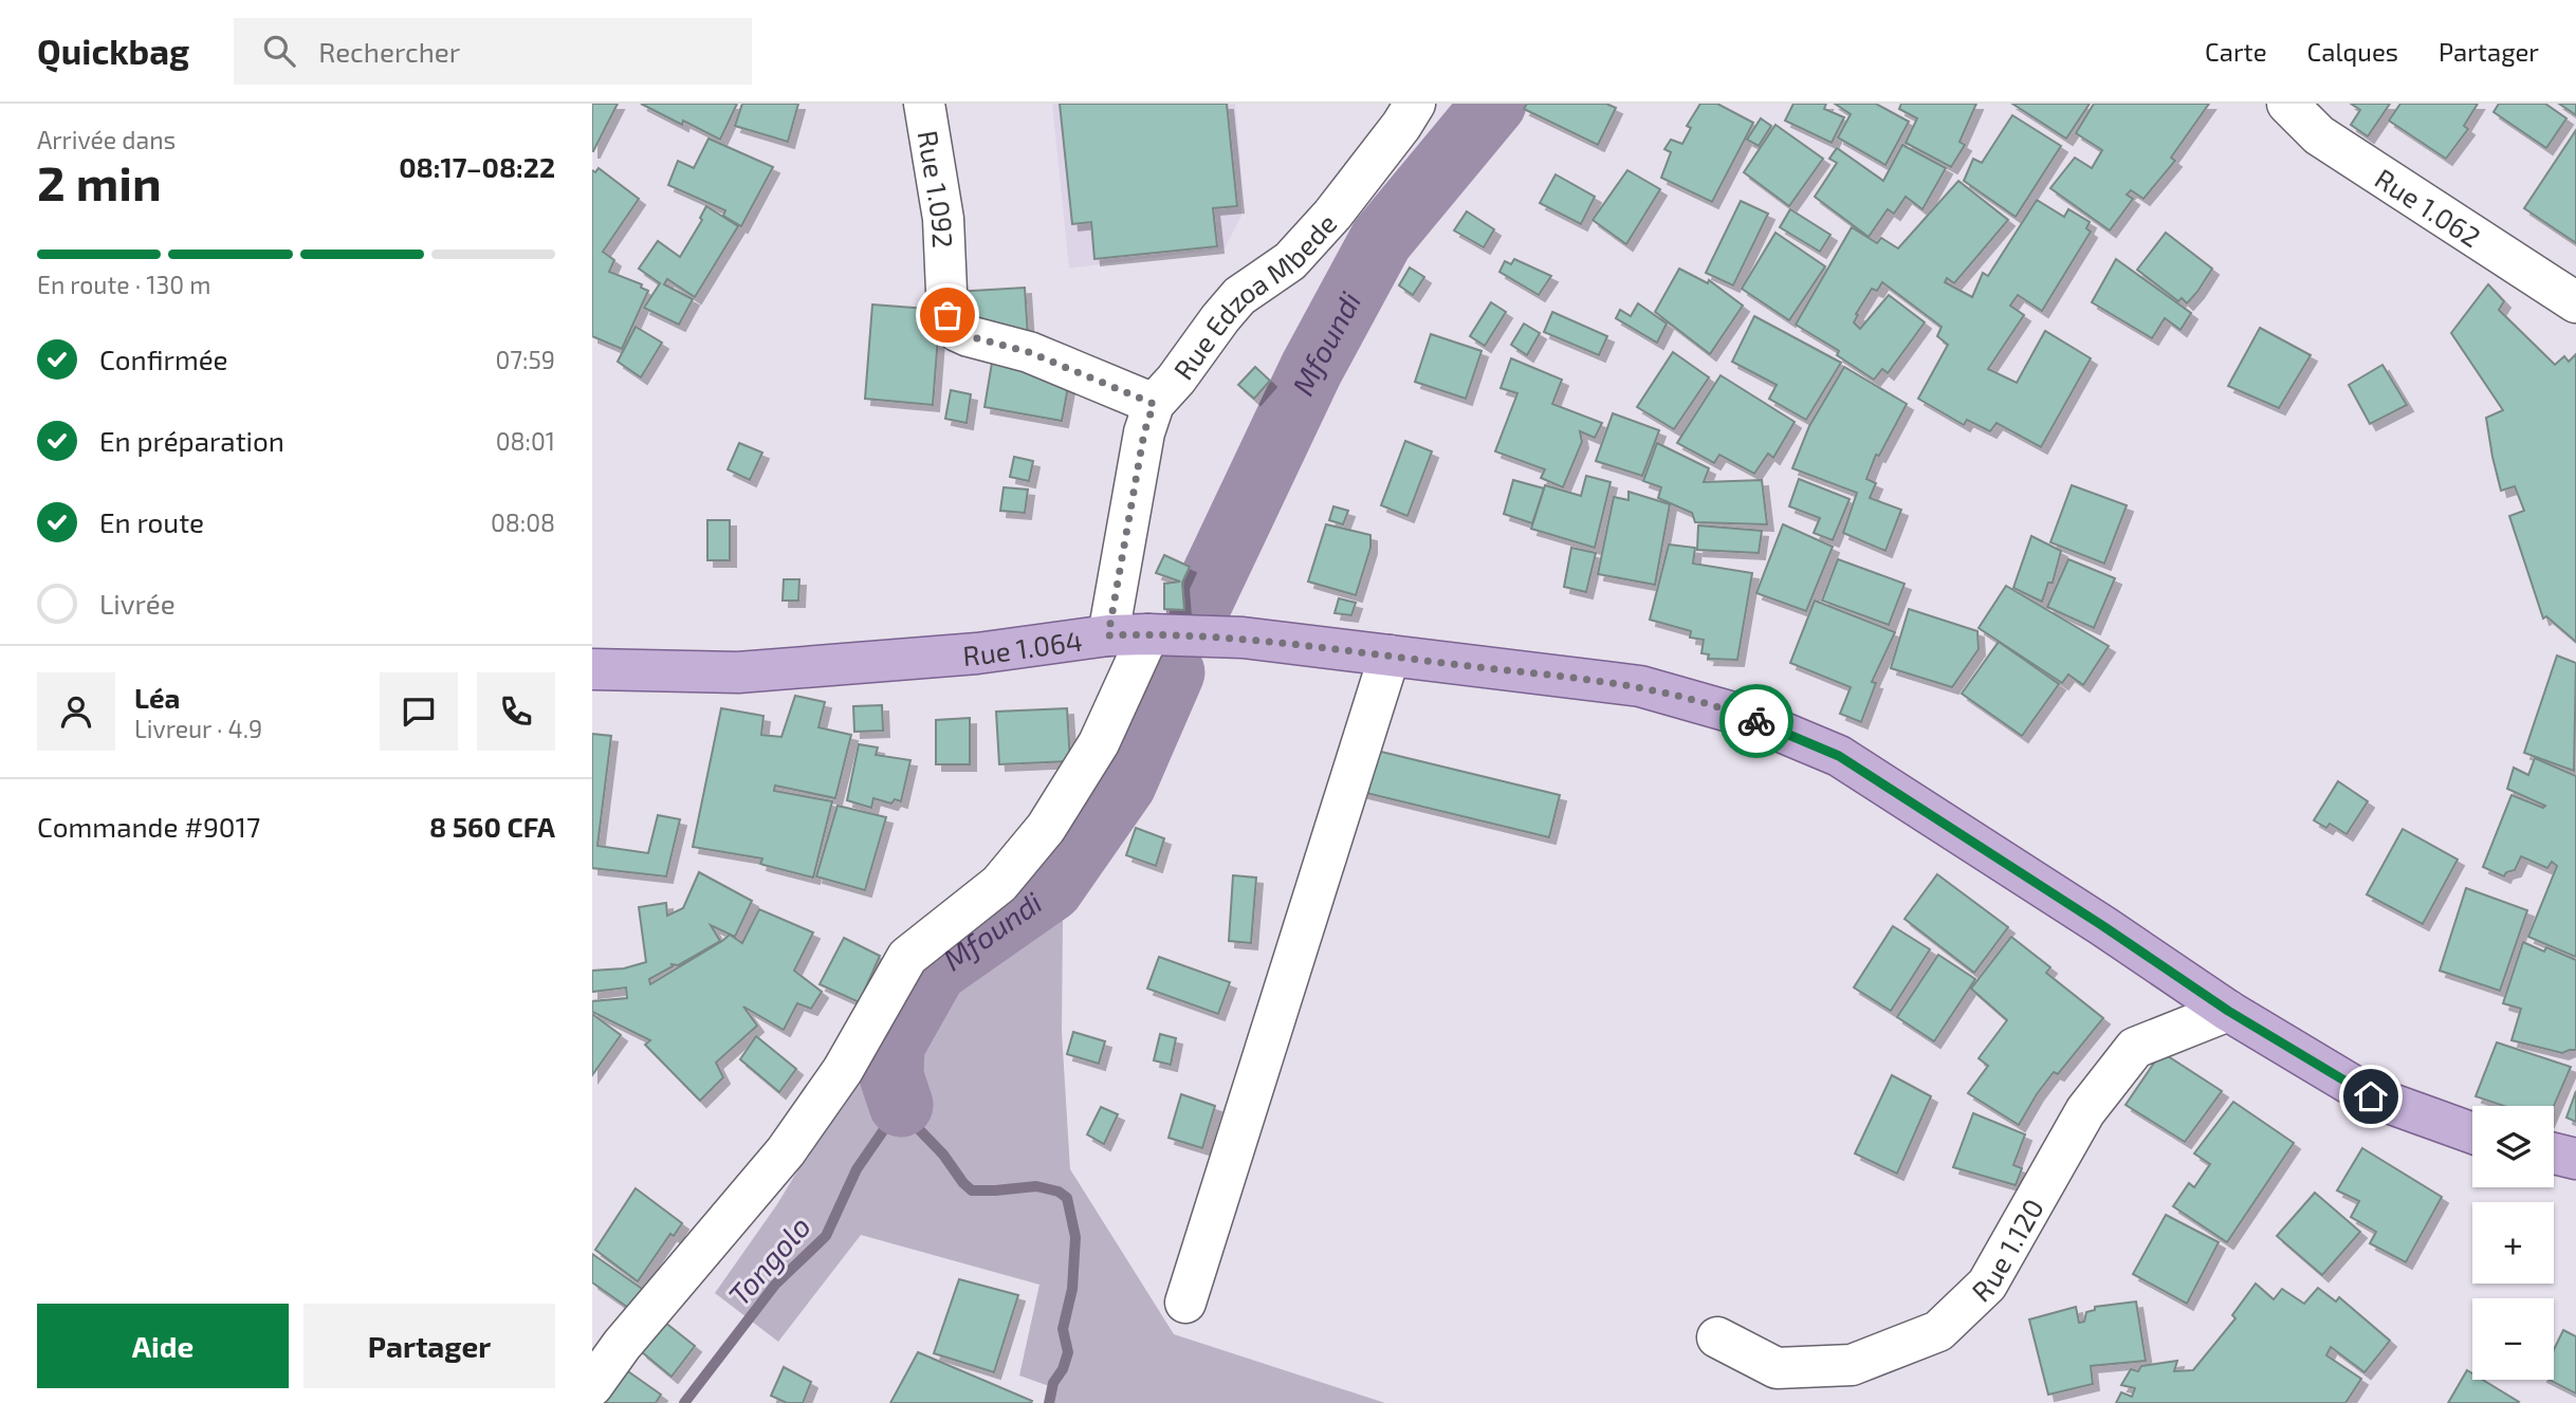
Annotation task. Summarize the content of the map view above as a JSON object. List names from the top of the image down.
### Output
{
  "streets": {
    "main road": ["Rue 1.064"],
    "street": [
      "Rue 1.092",
      "Rue 1.062",
      "Rue Edzoa Mbede",
      "Rue 1.120"
    ]
  },
  "crossings": [
    ["Rue 1.092", "Rue Edzoa Mbede"],
    ["Rue Edzoa Mbede", "Rue 1.064"],
    ["Rue 1.064", "Rue 1.120"]
  ],
  "water": ["Mfoundi", "Tongolo"],
  "page": {
    "header": "Quickbag",
    "search": "Rechercher",
    "nav": ["Carte", "Calques", "Partager"],
    "heading": ["2 min", "Arrivée dans", "08:17–08:22"],
    "panel": [
      "Léa",
      "Livreur · 4.9",
      "Commande #9017",
      "8 560 CFA"
    ],
    "bar": "En route · 130 m",
    "list": [
      ["Confirmée", "07:59"],
      ["En préparation", "08:01"],
      ["En route", "08:08"],
      "Livrée"
    ],
    "map_buttons": ["+", "−"],
    "buttons": ["Aide", "Partager"]
  }
}
